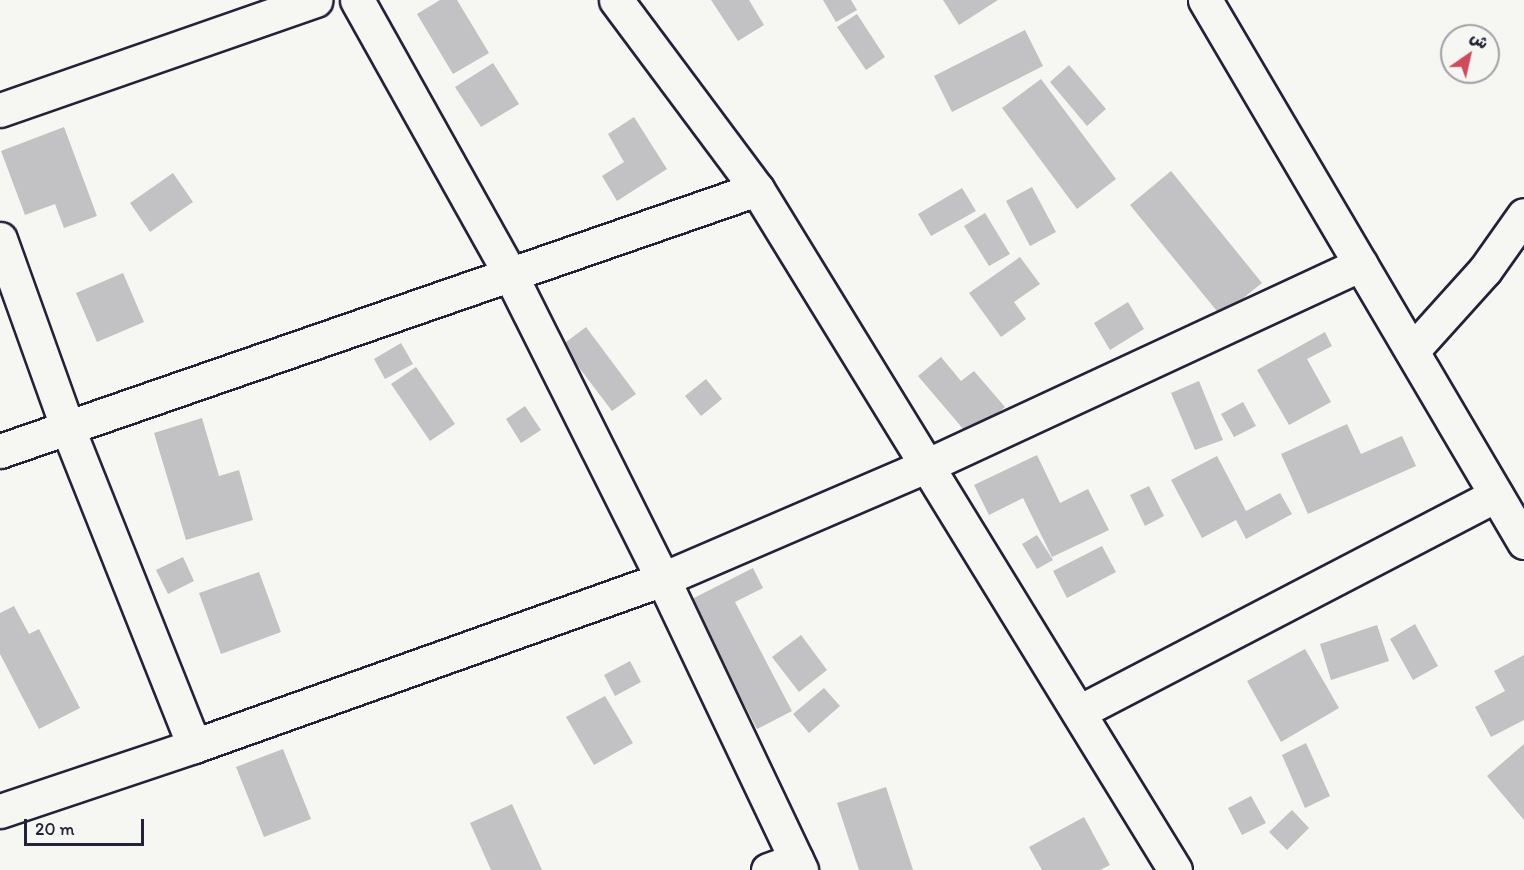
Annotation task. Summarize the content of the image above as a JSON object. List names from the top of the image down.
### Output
{
  "scale_bar": "20 m",
  "north": "top right"
}
